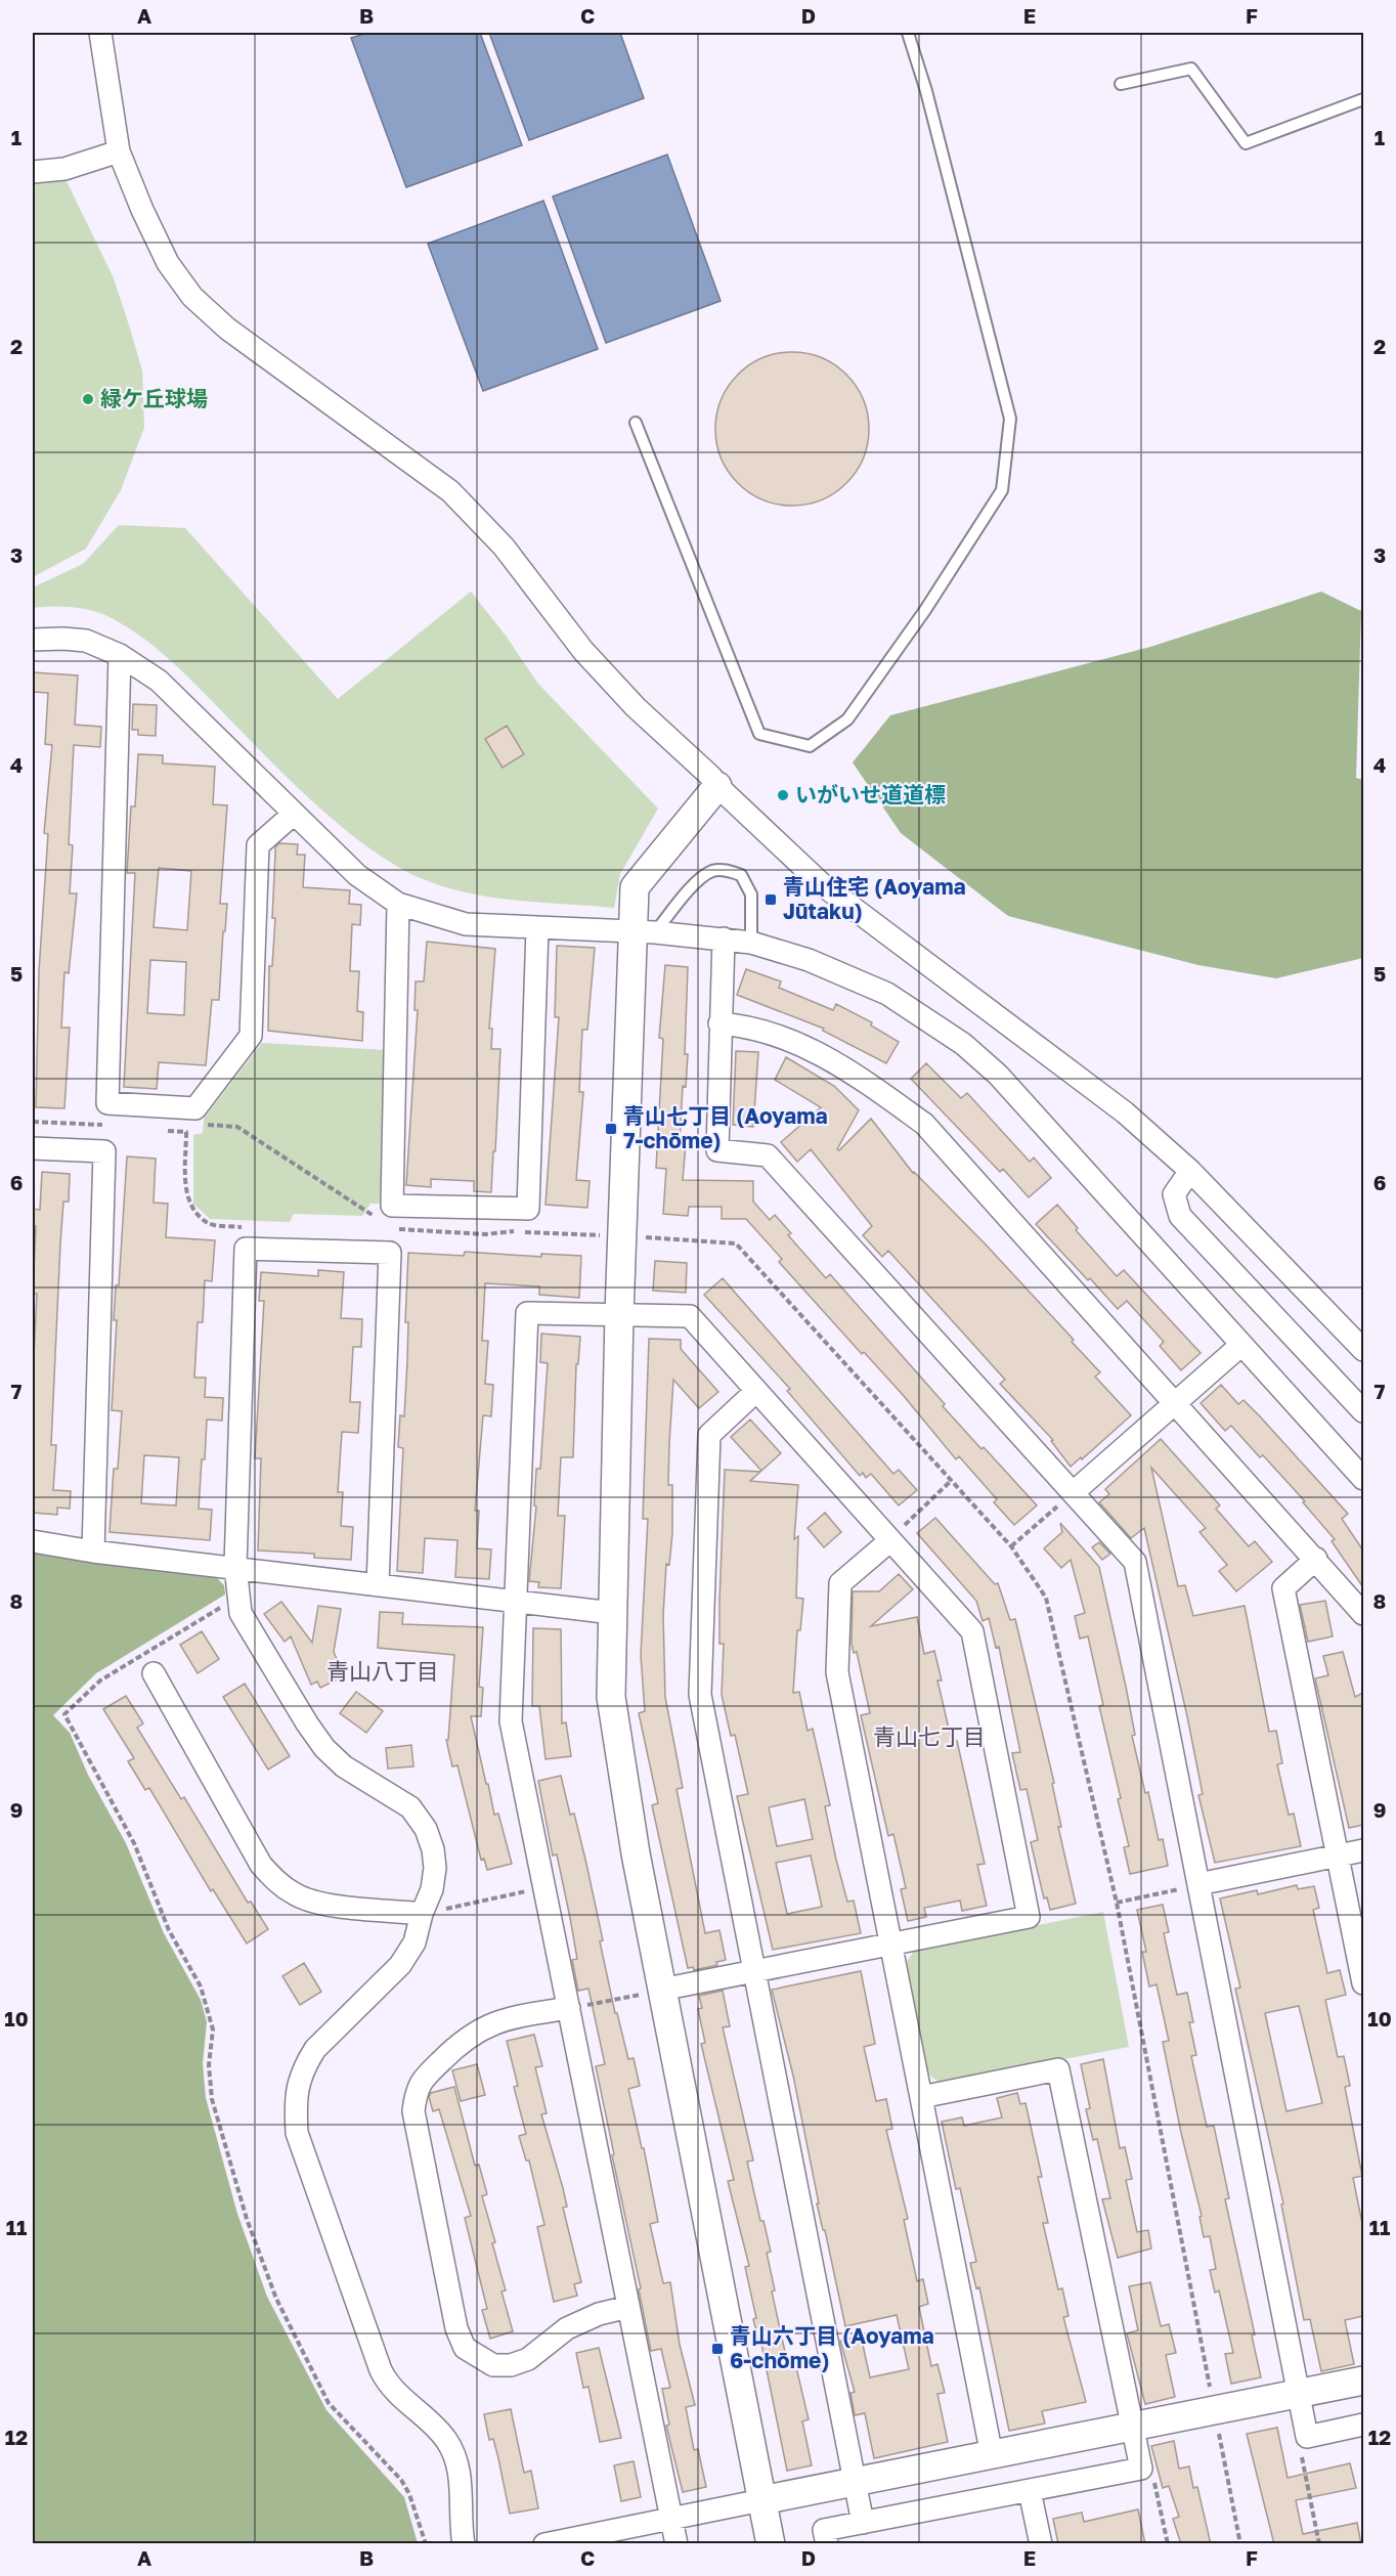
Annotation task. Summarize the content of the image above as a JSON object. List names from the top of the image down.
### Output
{
  "districts": ["青山八丁目", "青山七丁目"],
  "places": {
    "other": ["緑ケ丘球場", "いがいせ道道標"],
    "transit": ["青山住宅 (Aoyama Jūtaku)", "青山七丁目 (Aoyama 7-chōme)", "青山六丁目 (Aoyama 6-chōme)"]
  },
  "grid": {
    "columns": [
      "A",
      "B",
      "C",
      "D",
      "E",
      "F"
    ],
    "rows": [
      "1",
      "2",
      "3",
      "4",
      "5",
      "6",
      "7",
      "8",
      "9",
      "10",
      "11",
      "12"
    ]
  }
}
